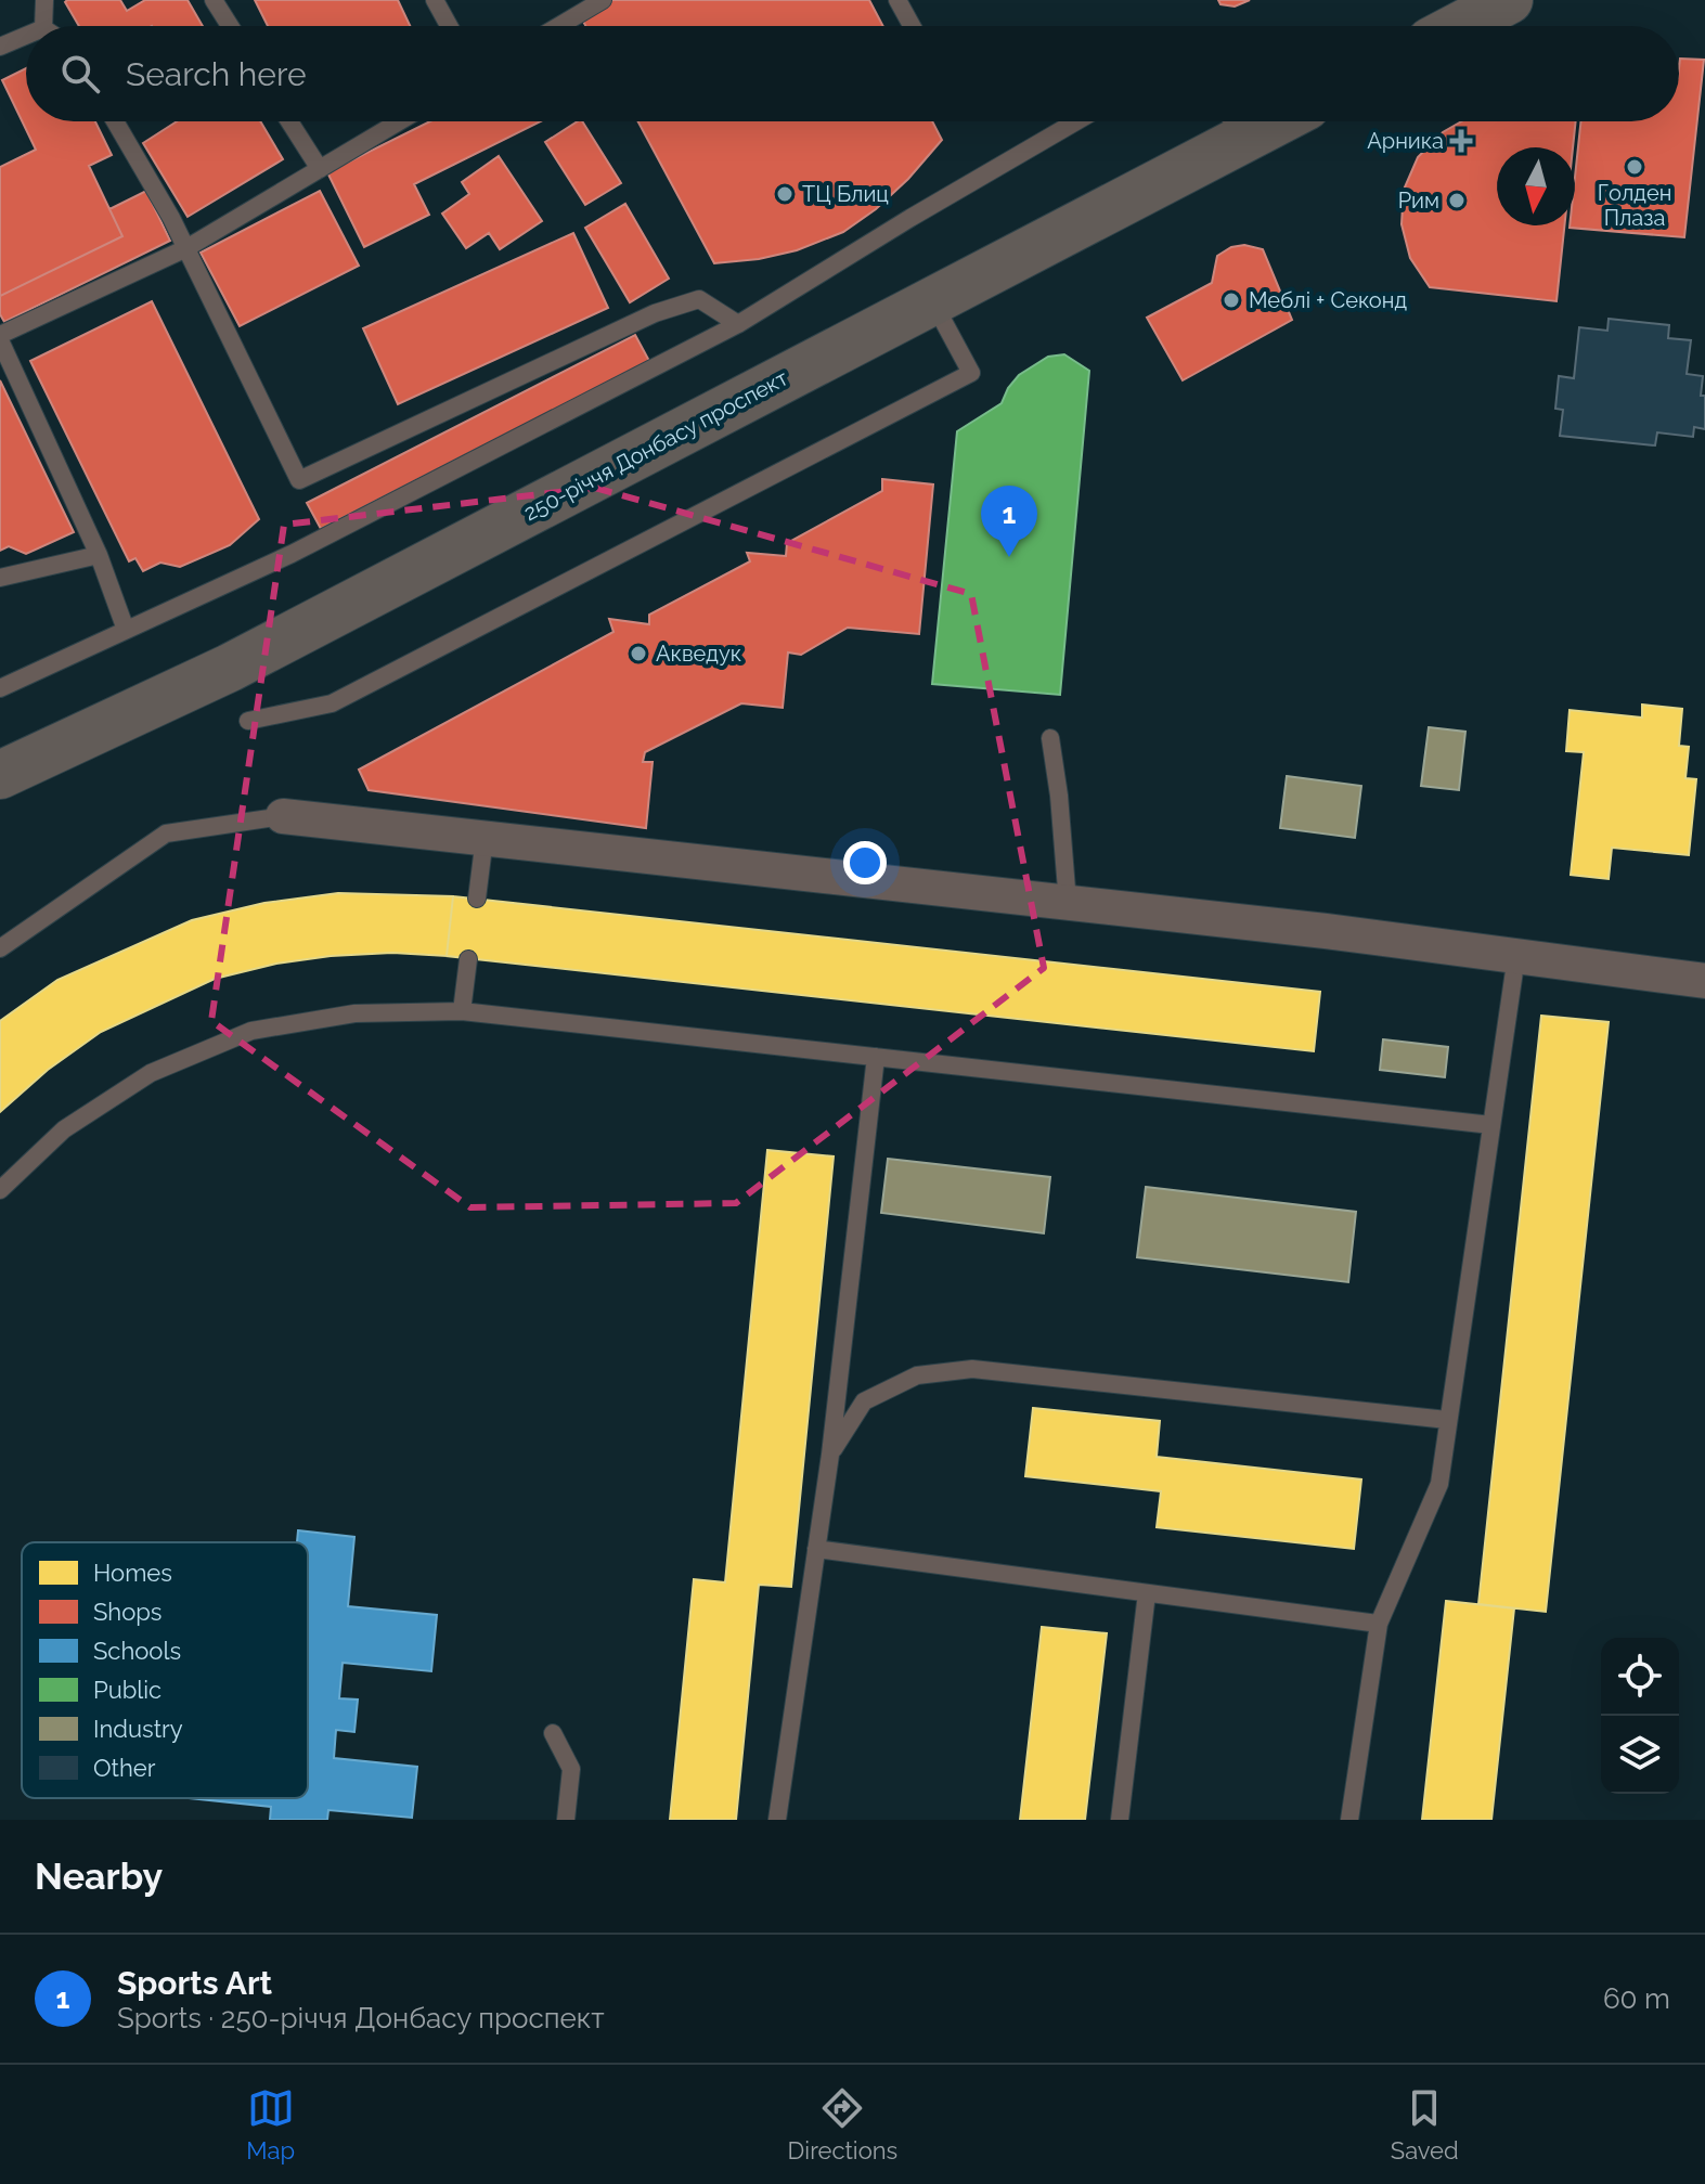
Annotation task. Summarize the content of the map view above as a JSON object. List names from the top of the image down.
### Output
{
  "streets": {
    "main road": ["250-річчя Донбасу проспект"]
  },
  "places": {
    "health": ["Арника"],
    "other": [
      "Голден Плаза",
      "ТЦ Блиц",
      "Рим",
      "Меблі + Секонд",
      "Акведук"
    ]
  },
  "legend": [
    "Homes",
    "Shops",
    "Schools",
    "Public",
    "Industry",
    "Other"
  ],
  "north": "bottom",
  "page": {
    "search": "Search here",
    "pins": "1",
    "heading": "Nearby",
    "list": [
      {
        "mark": "1",
        "name": "Sports Art",
        "note": "Sports · 250-річчя Донбасу проспект",
        "value": "60 m"
      }
    ],
    "nav": ["Map", "Directions", "Saved"]
  }
}
